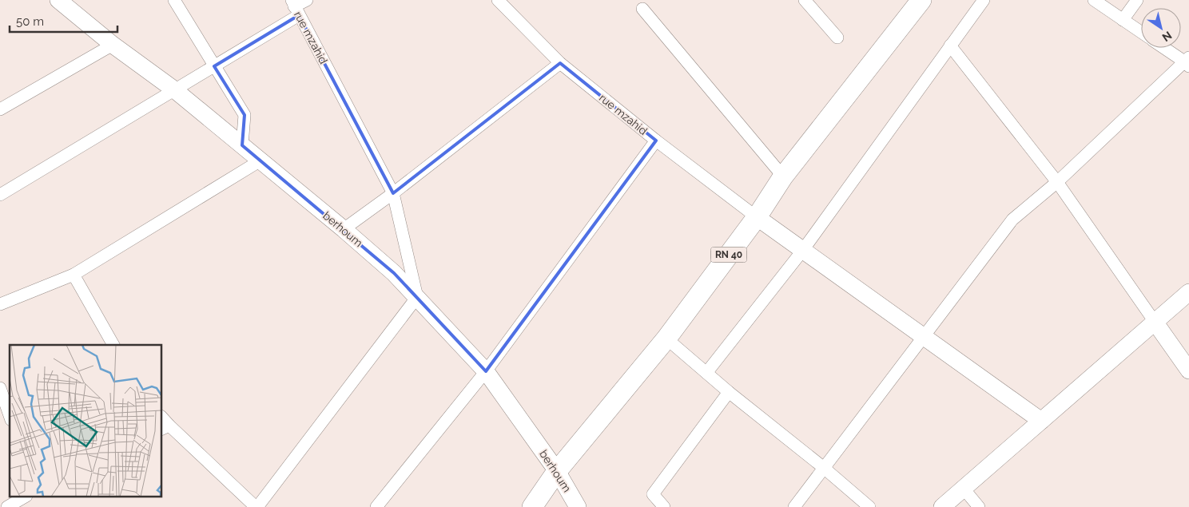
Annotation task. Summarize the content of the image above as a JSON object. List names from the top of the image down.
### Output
{
  "streets": {
    "main road": ["RN 40"],
    "street": ["rue mzahid", "berhoum"]
  },
  "crossings": [
    ["rue mzahid", "berhoum"],
    ["rue mzahid", "RN 40"],
    ["berhoum", "RN 40"]
  ],
  "scale_bar": "50 m",
  "north": "bottom right"
}
